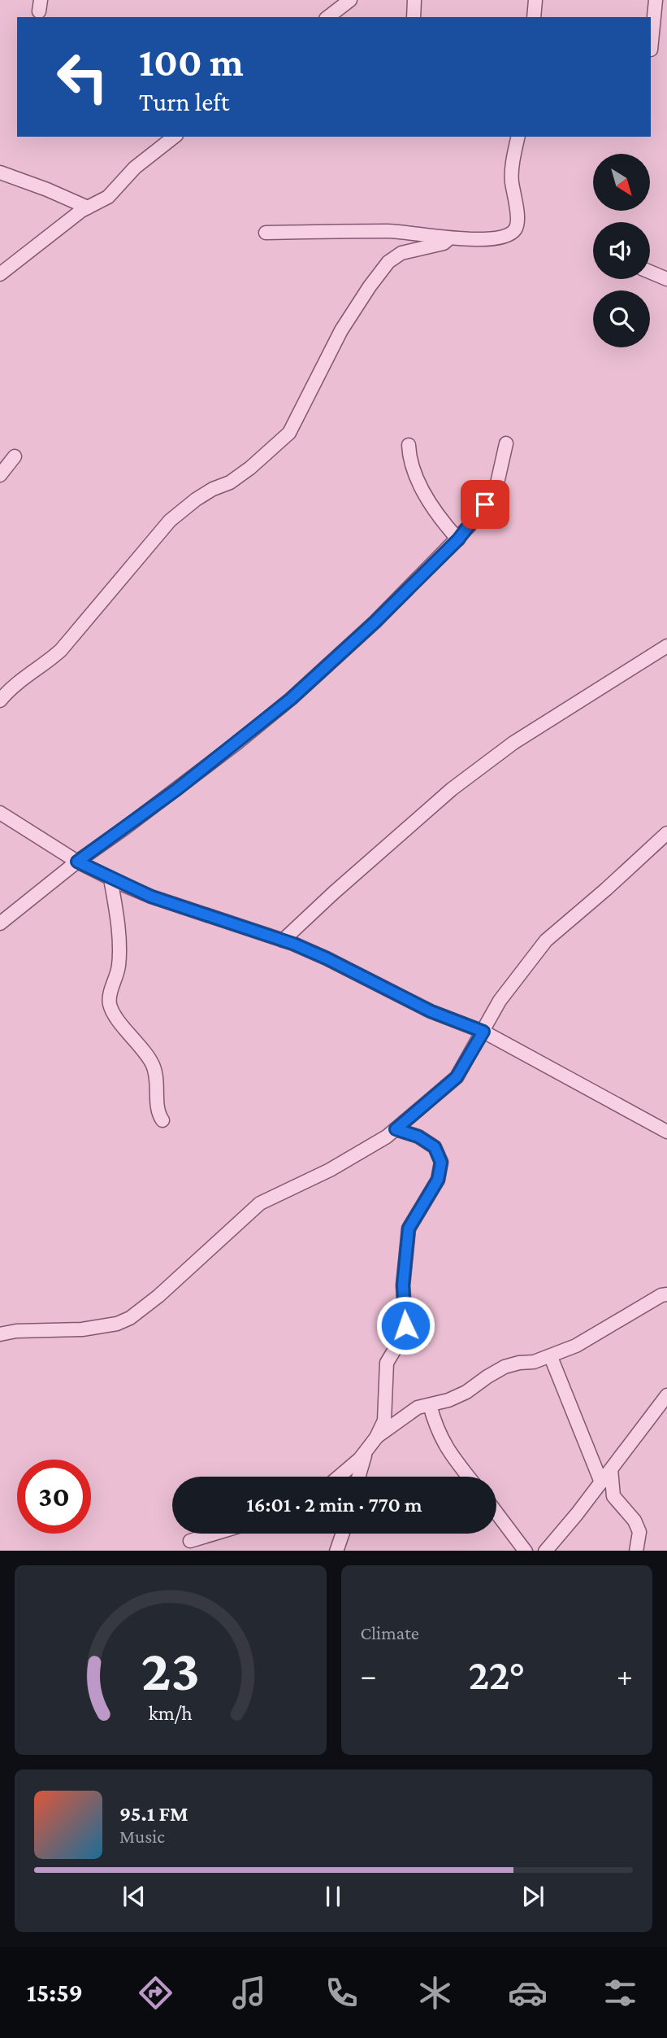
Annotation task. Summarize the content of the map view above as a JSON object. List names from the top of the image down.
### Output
{
  "north": "bottom right",
  "page": {
    "turn": ["100 m", "Turn left"],
    "limit": "30",
    "trip": "16:01 · 2 min · 770 m",
    "tile": "Climate",
    "heat": ["−", "22°", "+"],
    "song": ["95.1 FM", "Music"],
    "tabs": "15:59",
    "gauge": ["23", "km/h"]
  }
}
